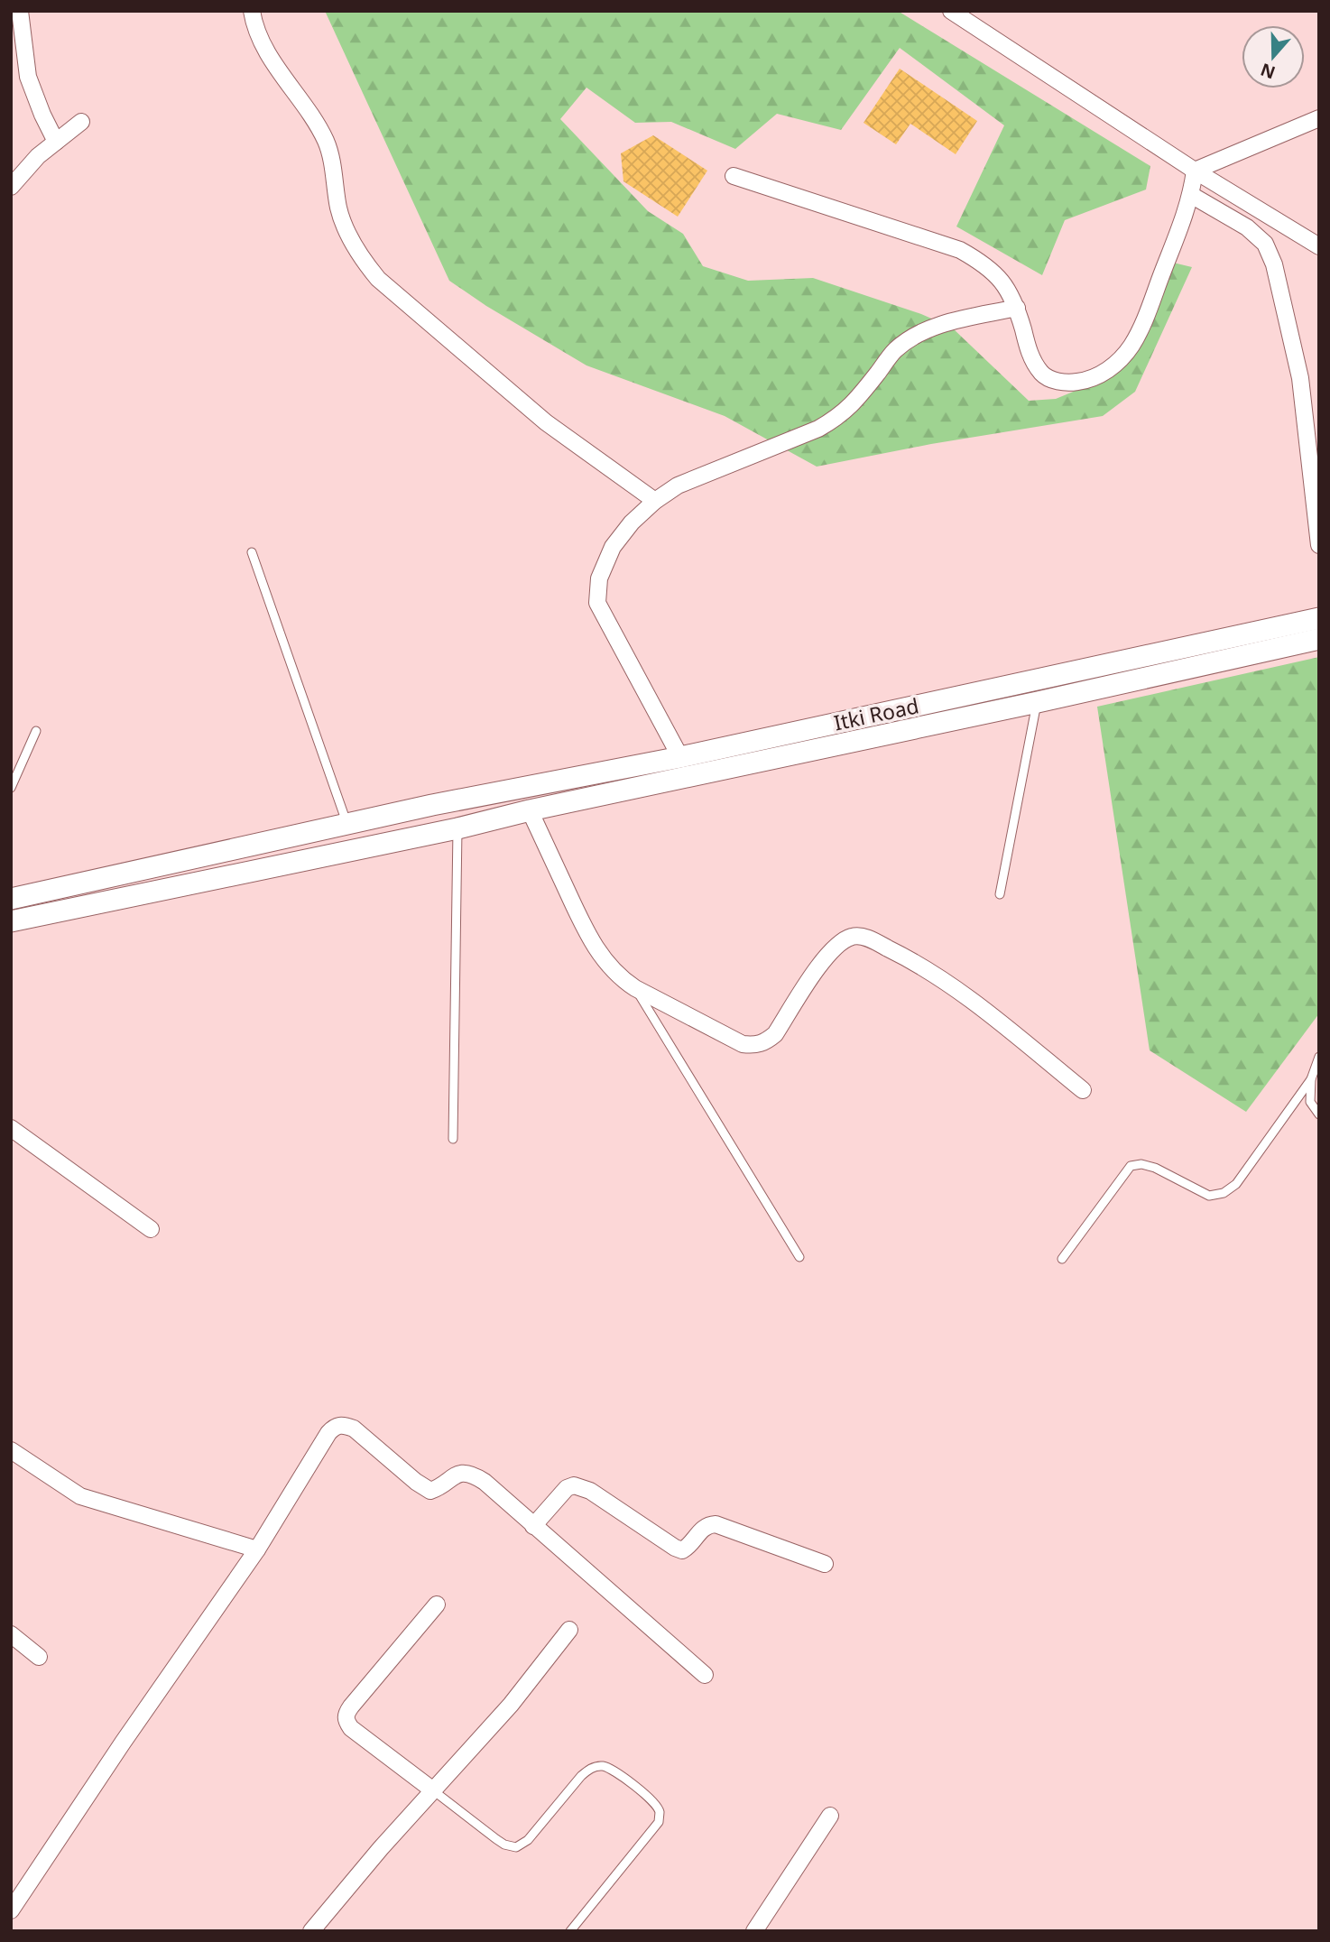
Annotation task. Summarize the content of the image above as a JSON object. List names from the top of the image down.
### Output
{
  "streets": {
    "main road": ["Itki Road"]
  },
  "north": "bottom"
}
